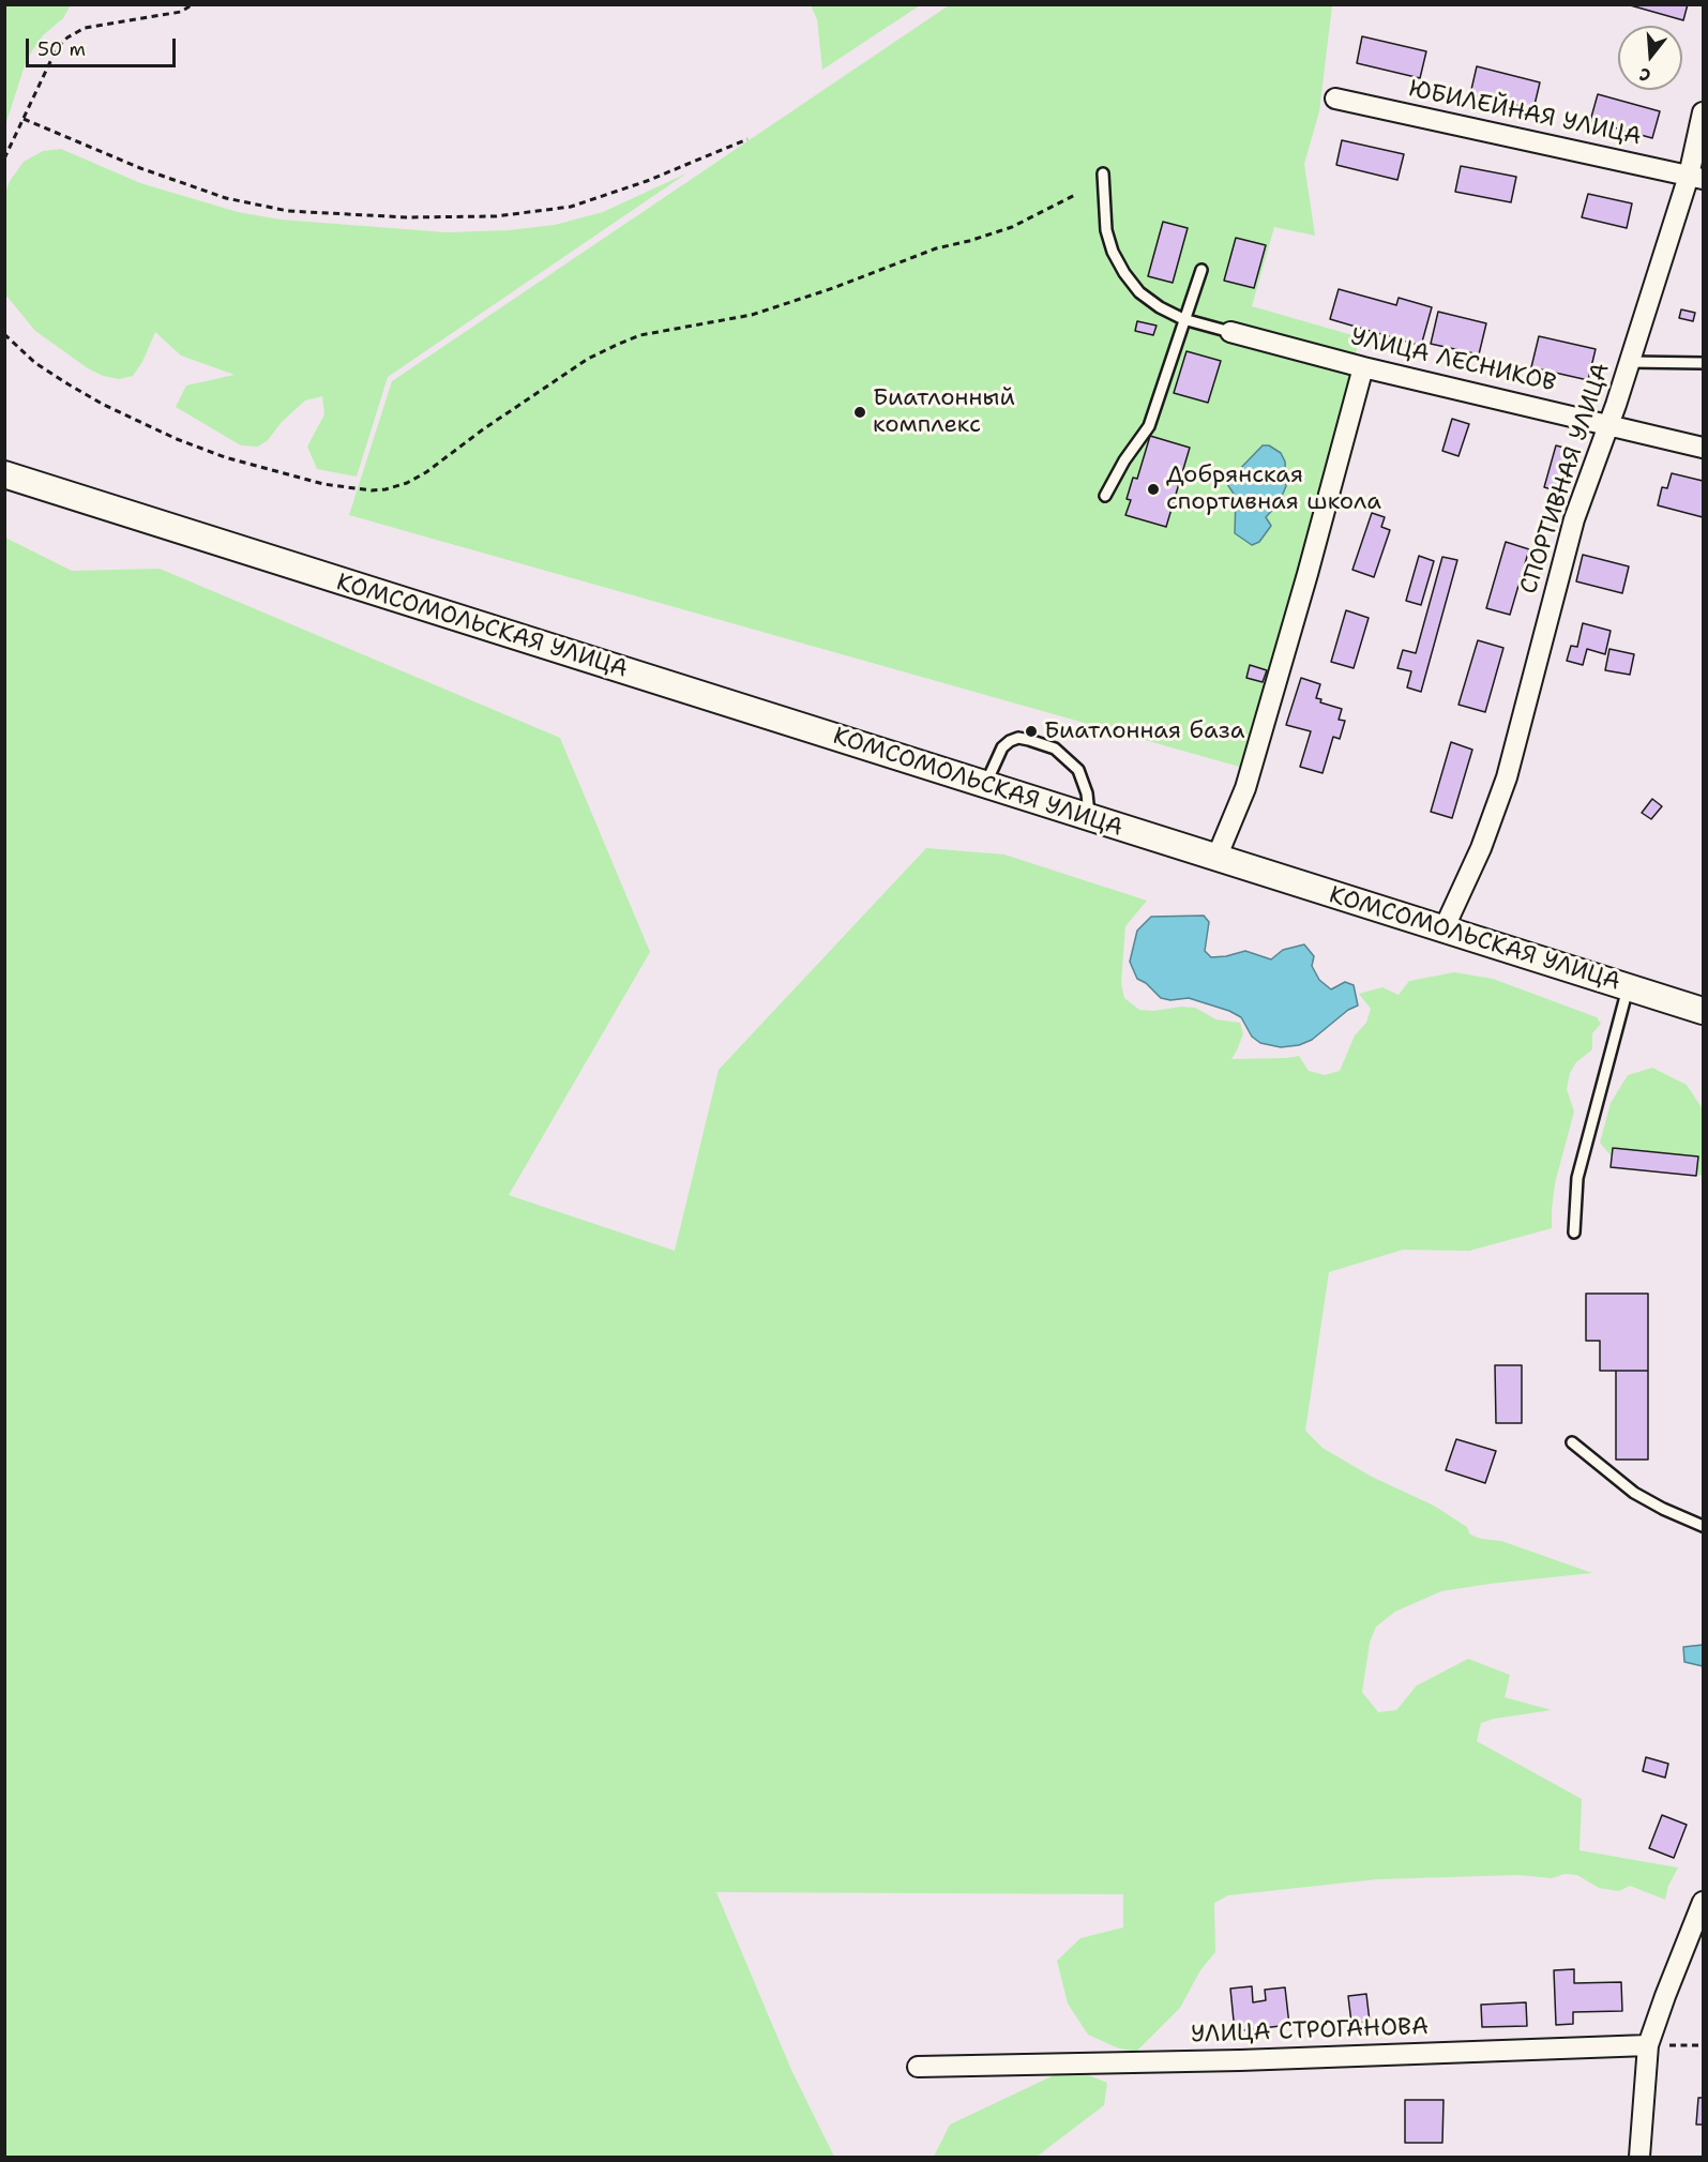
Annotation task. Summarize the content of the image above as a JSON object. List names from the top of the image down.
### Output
{
  "streets": {
    "main road": ["КОМСОМОЛЬСКАЯ УЛИЦА"],
    "street": [
      "ЮБИЛЕЙНАЯ УЛИЦА",
      "УЛИЦА ЛЕСНИКОВ",
      "СПОРТИВНАЯ УЛИЦА",
      "УЛИЦА СТРОГАНОВА"
    ]
  },
  "crossings": [
    ["ЮБИЛЕЙНАЯ УЛИЦА", "СПОРТИВНАЯ УЛИЦА"],
    ["УЛИЦА ЛЕСНИКОВ", "СПОРТИВНАЯ УЛИЦА"],
    ["СПОРТИВНАЯ УЛИЦА", "КОМСОМОЛЬСКАЯ УЛИЦА"]
  ],
  "places": ["Биатлонный комплекс", "Добрянская спортивная школа", "Биатлонная база"],
  "scale_bar": "50 m",
  "north": "bottom"
}
